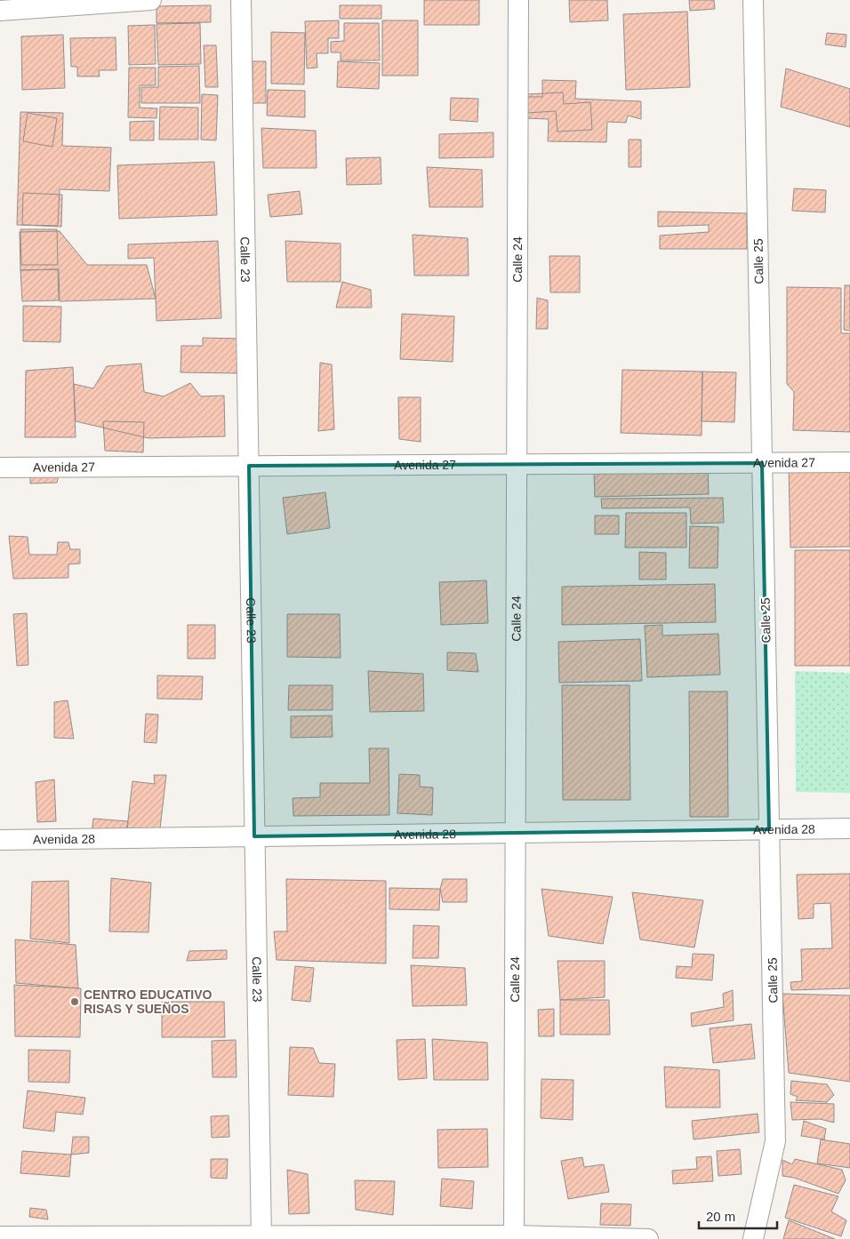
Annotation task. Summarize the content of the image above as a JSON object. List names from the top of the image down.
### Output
{
  "streets": {
    "street": [
      "Calle 23",
      "Calle 24",
      "Calle 25",
      "Avenida 27",
      "Avenida 28"
    ]
  },
  "crossings": [
    ["Calle 23", "Avenida 27"],
    ["Calle 23", "Avenida 28"],
    ["Calle 24", "Avenida 27"],
    ["Calle 24", "Avenida 28"],
    ["Calle 25", "Avenida 27"],
    ["Calle 25", "Avenida 28"]
  ],
  "places": ["CENTRO EDUCATIVO RISAS Y SUEÑOS"],
  "scale_bar": "20 m"
}
